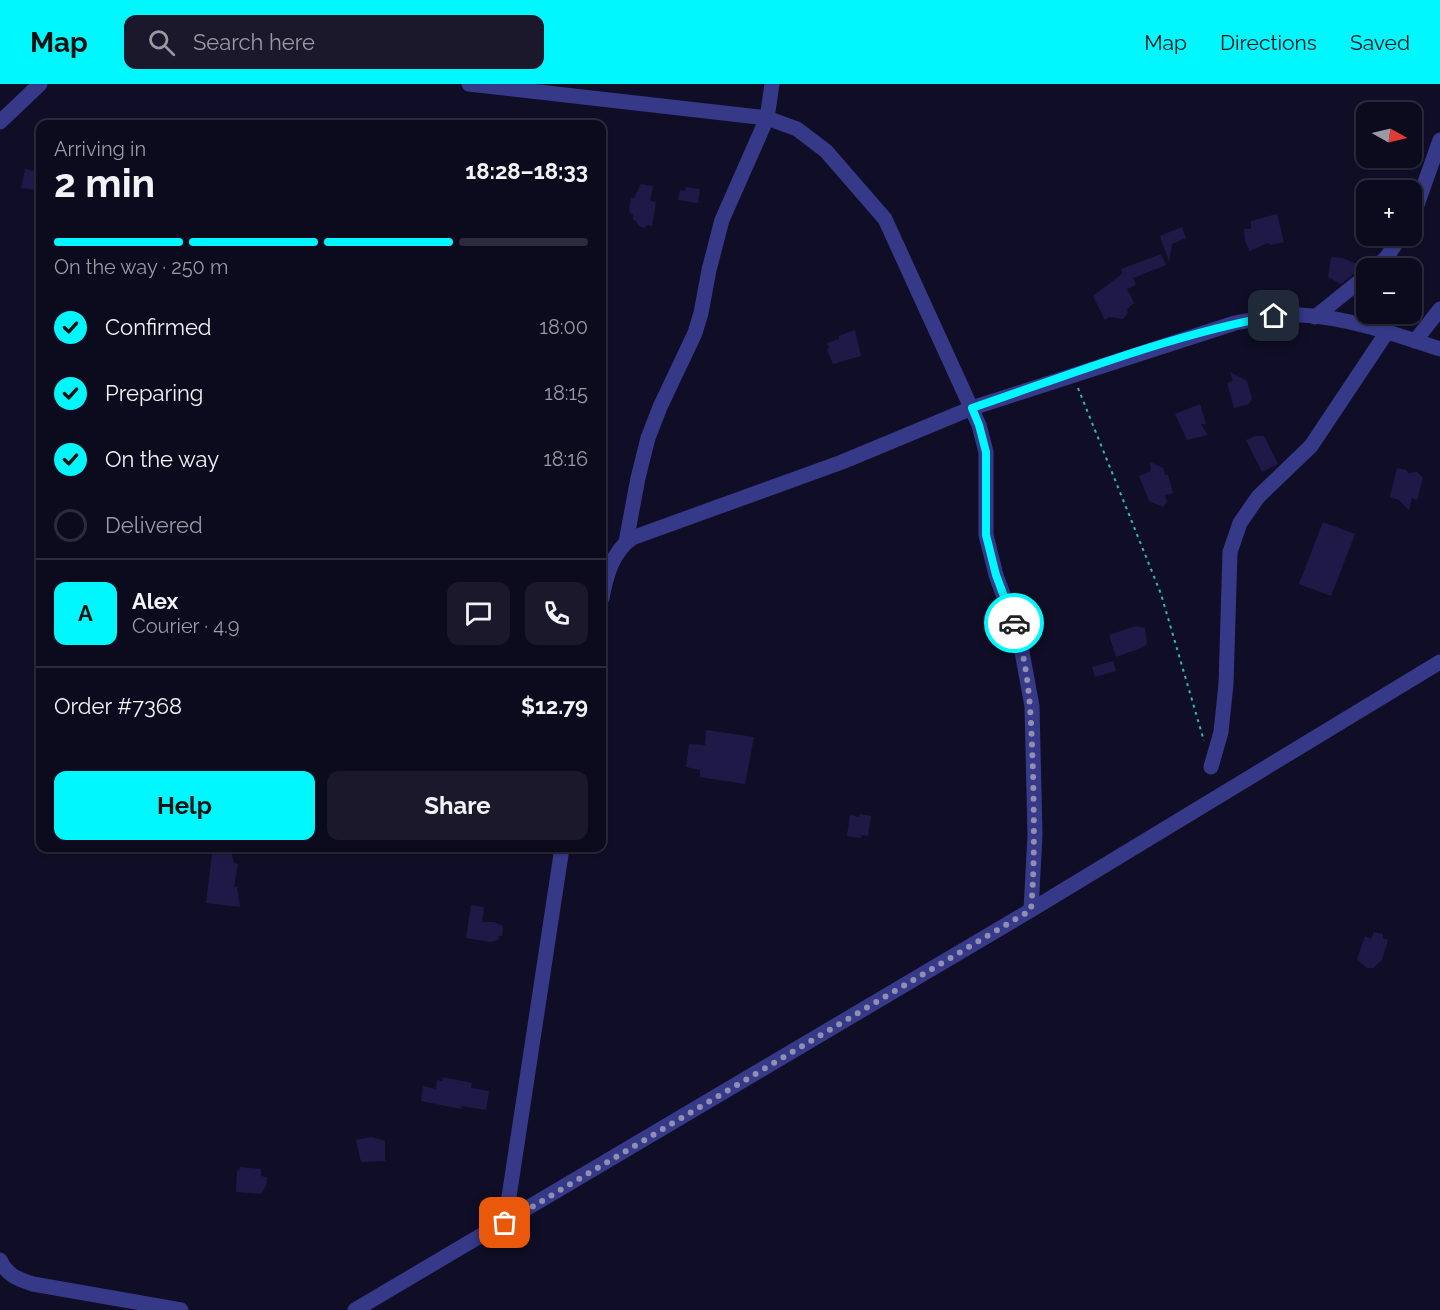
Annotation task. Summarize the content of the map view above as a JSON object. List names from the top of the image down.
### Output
{
  "north": "right",
  "page": {
    "header": "Map",
    "search": "Search here",
    "nav": ["Map", "Directions", "Saved"],
    "map_buttons": ["+", "−"],
    "heading": ["2 min", "Arriving in", "18:28–18:33"],
    "panel": [
      "Alex",
      "Courier · 4.9",
      "Order #7368",
      "$12.79"
    ],
    "bar": "On the way · 250 m",
    "list": [
      ["Confirmed", "18:00"],
      ["Preparing", "18:15"],
      ["On the way", "18:16"],
      "Delivered"
    ],
    "round": "A",
    "buttons": ["Help", "Share"]
  }
}
